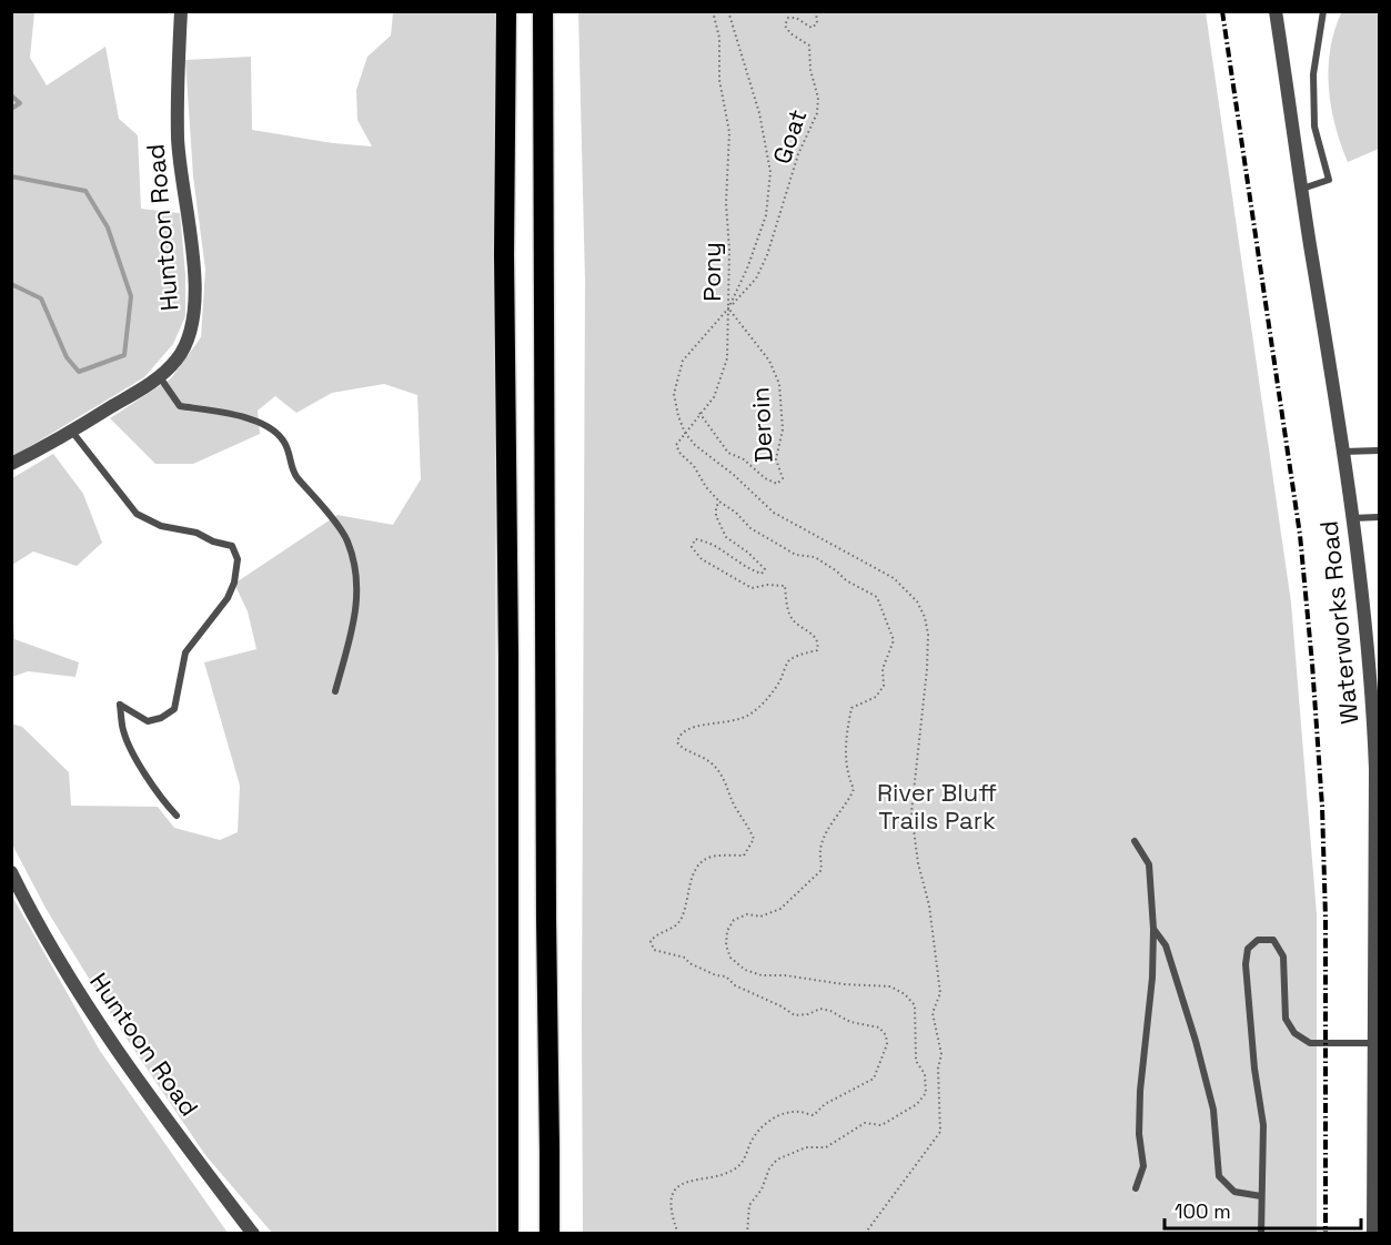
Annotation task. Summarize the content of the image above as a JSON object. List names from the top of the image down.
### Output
{
  "streets": {
    "street": ["Huntoon Road", "Waterworks Road"],
    "path": ["Goat", "Pony", "Deroin"]
  },
  "crossings": [
    ["Goat", "Pony"],
    ["Goat", "Deroin"],
    ["Pony", "Deroin"]
  ],
  "parks": ["River Bluff Trails Park"],
  "scale_bar": "100 m"
}
